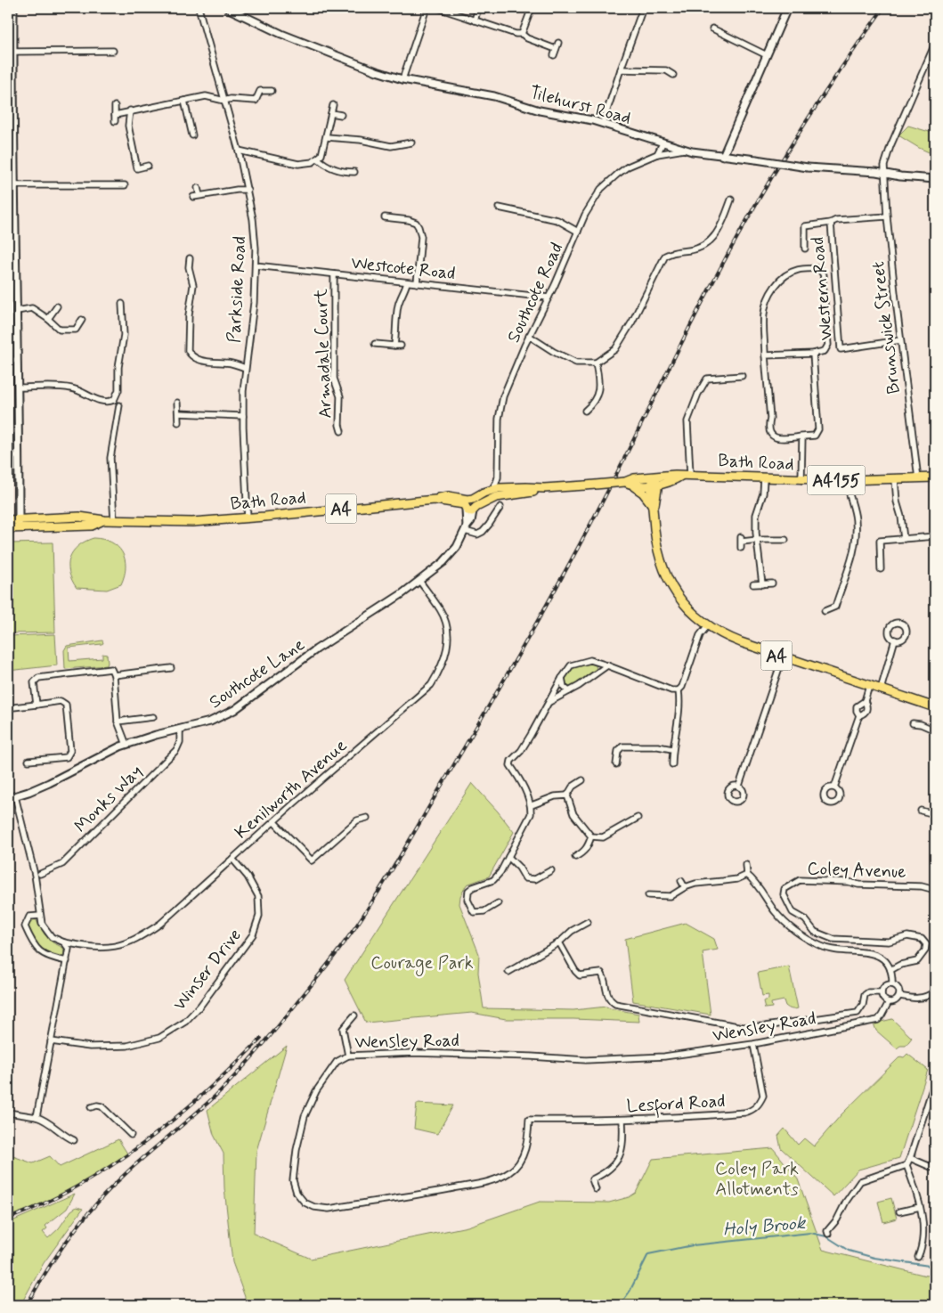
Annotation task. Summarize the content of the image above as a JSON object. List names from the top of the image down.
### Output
{
  "streets": {
    "main road": ["Bath Road", "A4155", "A4"],
    "street": [
      "Tilehurst Road",
      "Westcote Road",
      "Western Road",
      "Parkside Road",
      "Southcote Road",
      "Brunswick Street",
      "Armadale Court",
      "Southcote Lane",
      "Kenilworth Avenue",
      "Monks Way",
      "Coley Avenue",
      "Winser Drive",
      "Wensley Road",
      "Lesford Road"
    ]
  },
  "crossings": [
    ["Tilehurst Road", "Southcote Road"],
    ["Tilehurst Road", "Brunswick Street"],
    ["Westcote Road", "Parkside Road"],
    ["Westcote Road", "Southcote Road"],
    ["Westcote Road", "Armadale Court"],
    ["Western Road", "Brunswick Street"],
    ["Parkside Road", "Bath Road"],
    ["Southcote Road", "Bath Road"],
    ["Brunswick Street", "Bath Road"],
    ["Bath Road", "A4"],
    ["Bath Road", "Southcote Lane"],
    ["Southcote Lane", "Kenilworth Avenue"],
    ["Southcote Lane", "Monks Way"],
    ["Kenilworth Avenue", "Winser Drive"],
    ["Wensley Road", "Lesford Road"]
  ],
  "water": ["Holy Brook"],
  "parks": ["Courage Park", "Coley Park Allotments"]
}
